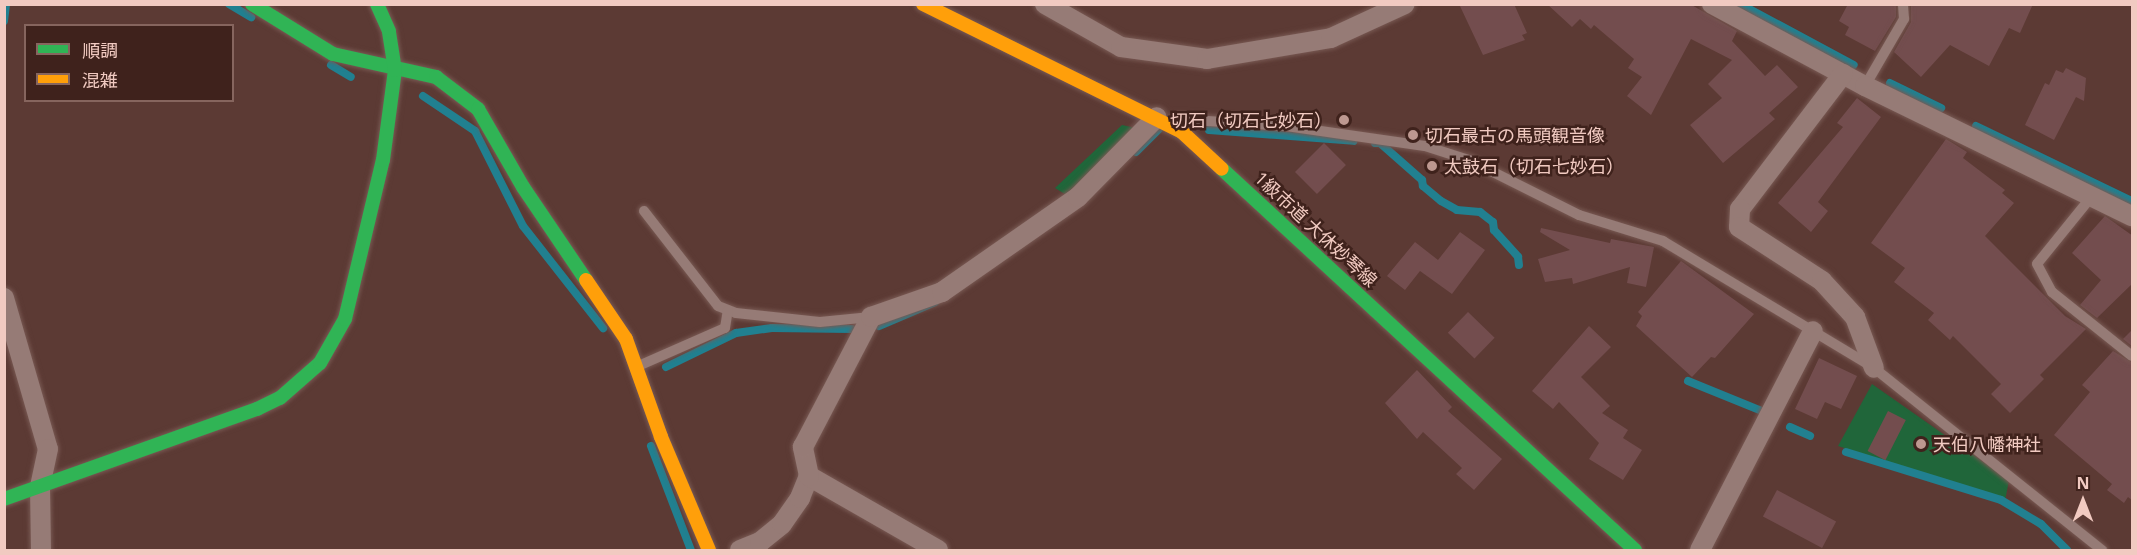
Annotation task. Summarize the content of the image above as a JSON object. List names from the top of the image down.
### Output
{
  "streets": {
    "street": ["1級市道 大休妙琴線"]
  },
  "places": [
    "切石（切石七妙石）",
    "切石最古の馬頭観音像",
    "太鼓石（切石七妙石）",
    "天伯八幡神社"
  ],
  "legend": ["順調", "混雑"],
  "north": "top"
}
